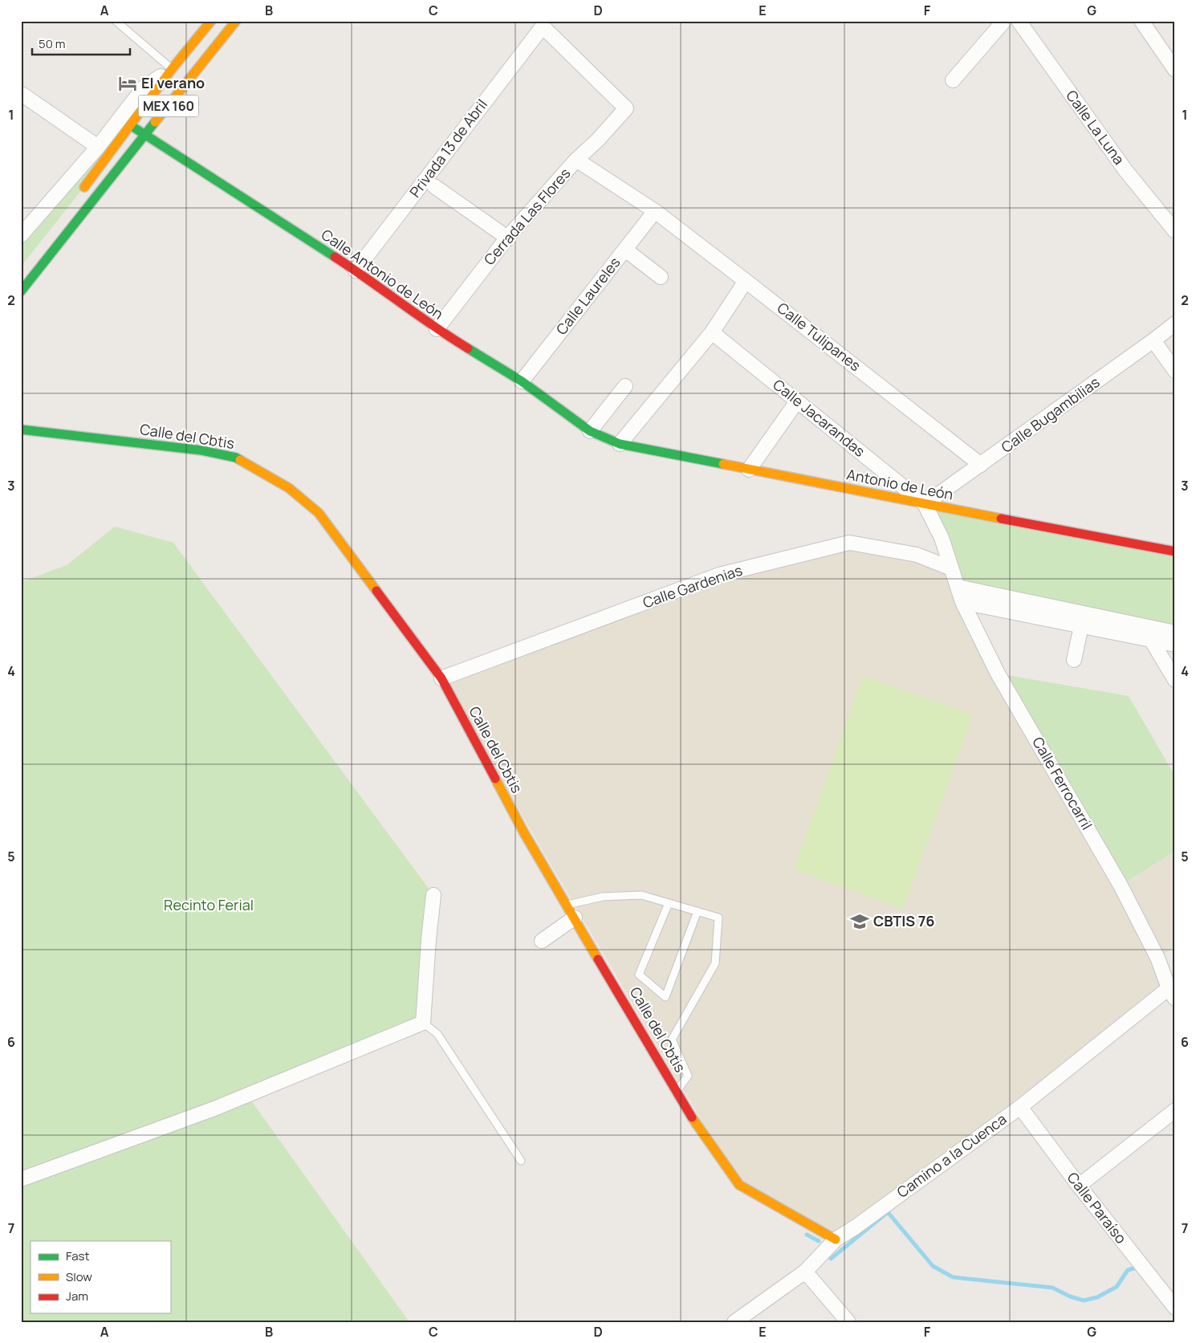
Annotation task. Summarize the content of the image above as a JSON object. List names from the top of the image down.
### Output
{
  "streets": {
    "street": [
      "MEX 160",
      "Calle La Luna",
      "Privada 13 de Abril",
      "Cerrada Las Flores",
      "Calle Antonio de León",
      "Calle Laureles",
      "Calle Tulipanes",
      "Calle Bugambilias",
      "Calle Jacarandas",
      "Calle del Cbtis",
      "Antonio de León",
      "Calle Gardenias",
      "Calle Ferrocarril",
      "Camino a la Cuenca",
      "Calle Paraíso"
    ]
  },
  "crossings": [
    ["MEX 160", "Calle Antonio de León"],
    ["Privada 13 de Abril", "Cerrada Las Flores"],
    ["Privada 13 de Abril", "Calle Antonio de León"],
    ["Cerrada Las Flores", "Calle Antonio de León"],
    ["Cerrada Las Flores", "Calle Laureles"],
    ["Cerrada Las Flores", "Calle Tulipanes"],
    ["Calle Antonio de León", "Calle Laureles"],
    ["Calle Antonio de León", "Antonio de León"],
    ["Calle Laureles", "Calle Tulipanes"],
    ["Calle Tulipanes", "Calle Bugambilias"],
    ["Calle Bugambilias", "Calle Jacarandas"],
    ["Calle Bugambilias", "Antonio de León"],
    ["Calle Bugambilias", "Calle Ferrocarril"],
    ["Calle Jacarandas", "Antonio de León"],
    ["Calle Jacarandas", "Calle Ferrocarril"],
    ["Calle del Cbtis", "Calle Gardenias"],
    ["Calle del Cbtis", "Camino a la Cuenca"],
    ["Antonio de León", "Calle Ferrocarril"],
    ["Calle Gardenias", "Calle Ferrocarril"],
    ["Calle Ferrocarril", "Camino a la Cuenca"],
    ["Camino a la Cuenca", "Calle Paraíso"]
  ],
  "parks": ["Recinto Ferial"],
  "places": {
    "hotel": ["El verano"],
    "school or university": ["CBTIS 76"]
  },
  "legend": ["Fast", "Slow", "Jam"],
  "scale_bar": "50 m",
  "grid": {
    "columns": [
      "A",
      "B",
      "C",
      "D",
      "E",
      "F",
      "G"
    ],
    "rows": [
      "1",
      "2",
      "3",
      "4",
      "5",
      "6",
      "7"
    ]
  }
}
